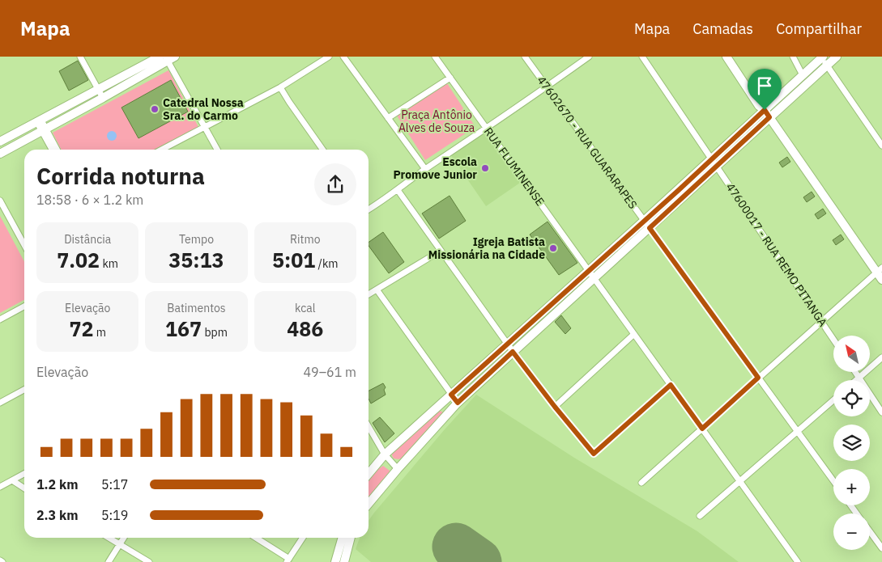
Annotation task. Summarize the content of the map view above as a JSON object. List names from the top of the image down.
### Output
{
  "streets": {
    "street": ["47602670 - RUA GUARARAPES", "RUA FLUMINENSE", "47600017 - RUA REMO PITANGA"]
  },
  "parks": ["Praça Antônio Alves de Souza"],
  "places": ["Catedral Nossa Sra. do Carmo", "Escola Promove Junior", "Igreja Batista Missionária na Cidade"],
  "north": "top left",
  "page": {
    "header": "Mapa",
    "nav": ["Mapa", "Camadas", "Compartilhar"],
    "heading": ["Corrida noturna", "18:58 · 6 × 1.2 km"],
    "stats": [
      ["Distância", "7.02 km"],
      ["Tempo", "35:13"],
      ["Ritmo", "5:01 /km"],
      ["Elevação", "72 m"],
      ["Batimentos", "167 bpm"],
      ["kcal", "486"]
    ],
    "map_buttons": ["+", "−"],
    "chart": ["Elevação", "49–61 m"],
    "list": [
      {
        "name": "1.2 km",
        "note": "5:17"
      },
      {
        "name": "2.3 km",
        "note": "5:19"
      }
    ]
  }
}
